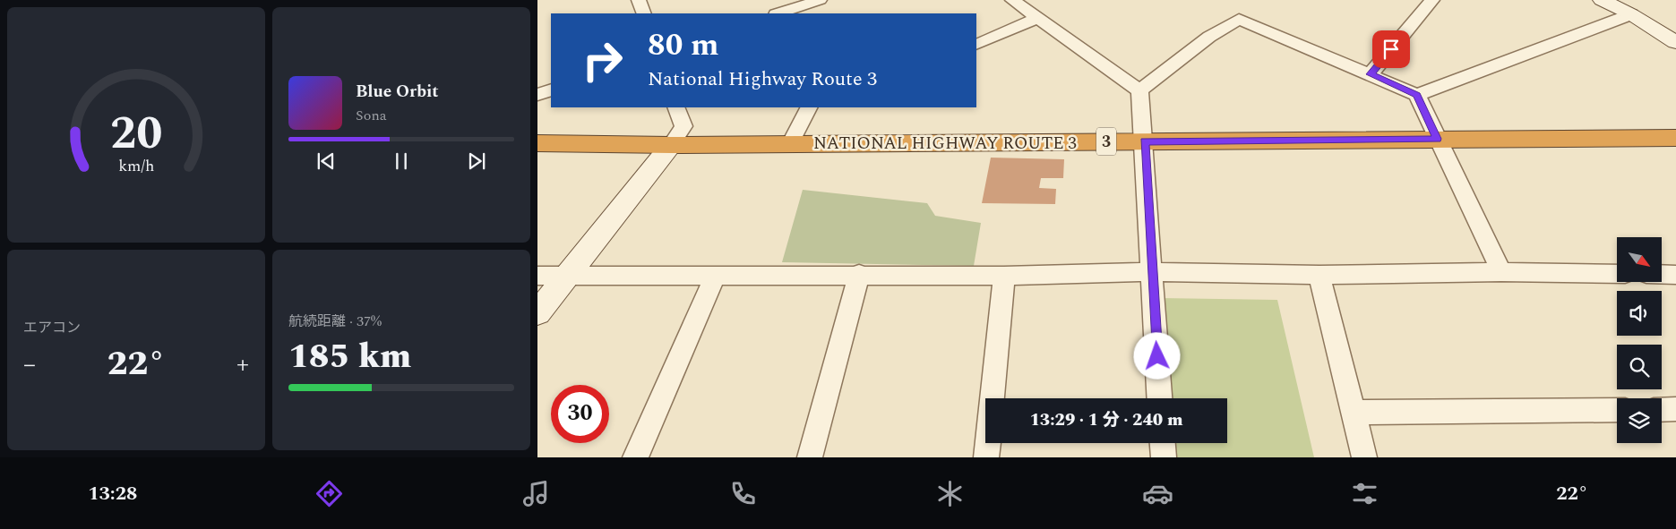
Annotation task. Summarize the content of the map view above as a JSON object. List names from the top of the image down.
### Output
{
  "streets": {
    "highway": ["3", "NATIONAL HIGHWAY ROUTE 3"]
  },
  "north": "bottom right",
  "page": {
    "turn": ["80 m", "National Highway Route 3"],
    "song": ["Blue Orbit", "Sona"],
    "tile": [
      "エアコン",
      ["航続距離 · 37%", "185 km"]
    ],
    "heat": ["−", "22°", "+"],
    "limit": "30",
    "trip": "13:29 · 1 分 · 240 m",
    "tabs": ["13:28", "22°"],
    "gauge": ["20", "km/h"]
  }
}
